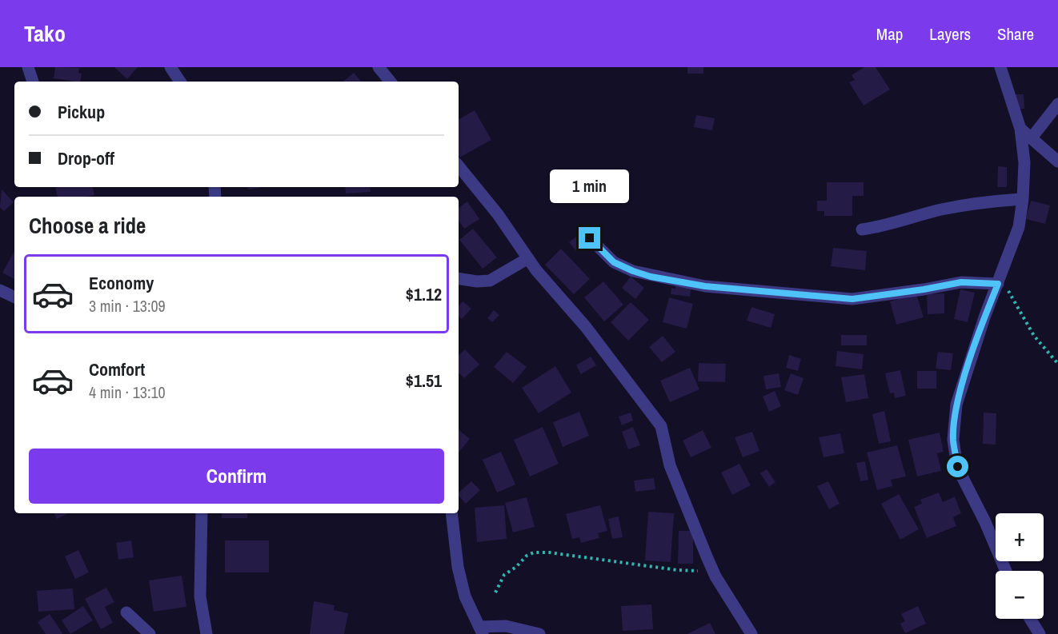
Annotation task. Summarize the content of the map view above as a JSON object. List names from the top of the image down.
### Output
{
  "page": {
    "header": "Tako",
    "nav": ["Map", "Layers", "Share"],
    "banner": ["Pickup", "Drop-off"],
    "bubble": "1 min",
    "heading": "Choose a ride",
    "list": [
      {
        "name": "Economy",
        "note": "3 min · 13:09",
        "value": "$1.12"
      },
      {
        "name": "Comfort",
        "note": "4 min · 13:10",
        "value": "$1.51"
      }
    ],
    "buttons": "Confirm",
    "map_buttons": ["+", "−"]
  }
}
